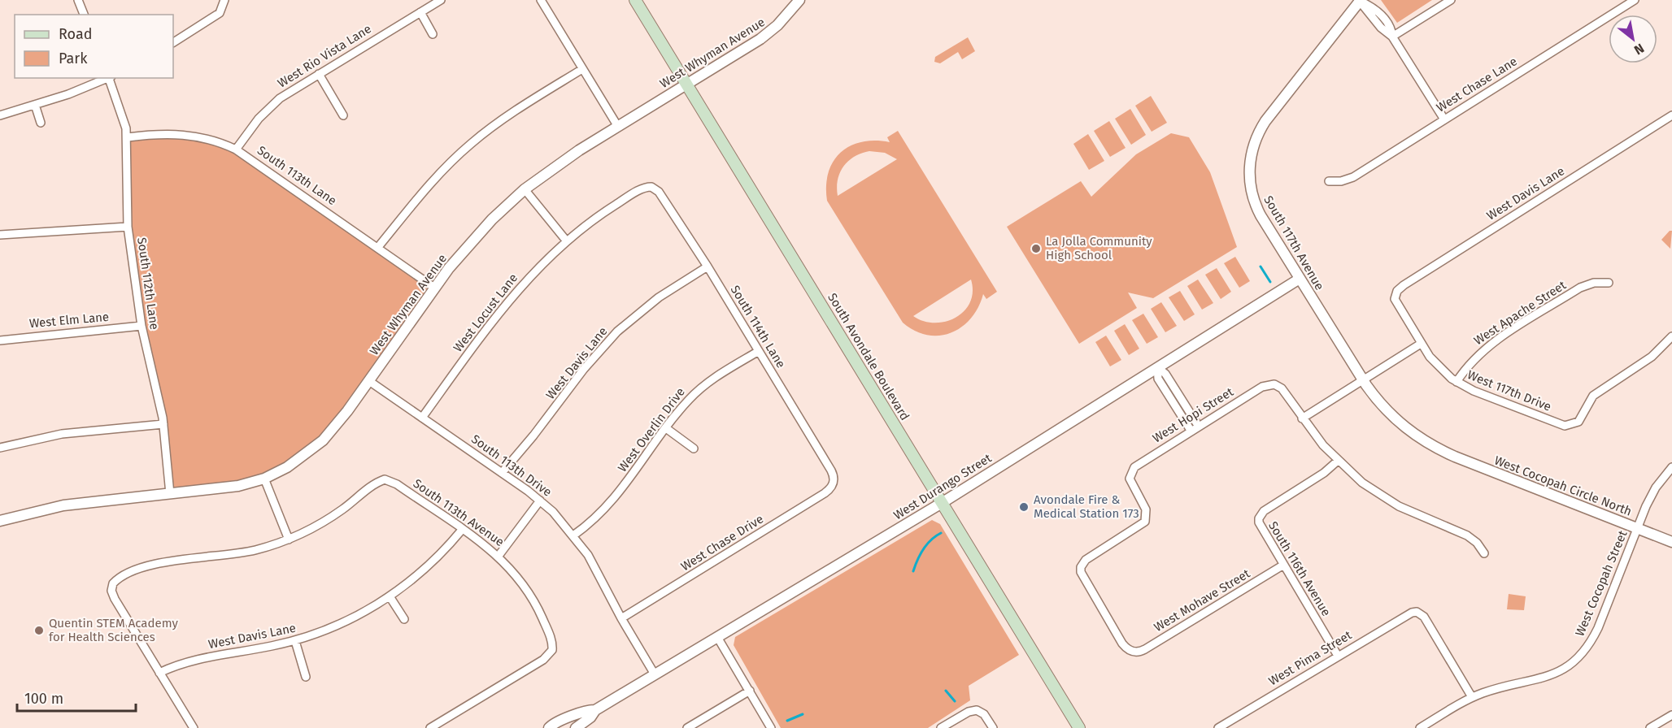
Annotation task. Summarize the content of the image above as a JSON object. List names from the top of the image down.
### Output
{
  "streets": {
    "main road": ["South Avondale Boulevard"],
    "street": [
      "West Whyman Avenue",
      "West Rio Vista Lane",
      "West Chase Lane",
      "South 113th Lane",
      "West Davis Lane",
      "South 117th Avenue",
      "South 112th Lane",
      "West Locust Lane",
      "West Apache Street",
      "West Elm Lane",
      "South 114th Lane",
      "West 117th Drive",
      "West Hopi Street",
      "West Overlin Drive",
      "South 113th Drive",
      "West Cocopah Circle North",
      "West Durango Street",
      "South 113th Avenue",
      "West Chase Drive",
      "South 116th Avenue",
      "West Cocopah Street",
      "West Mohave Street",
      "West Pima Street"
    ]
  },
  "crossings": [
    ["West Whyman Avenue", "South 113th Lane"],
    ["West Whyman Avenue", "South 112th Lane"],
    ["West Whyman Avenue", "South Avondale Boulevard"],
    ["West Whyman Avenue", "South 113th Drive"],
    ["West Rio Vista Lane", "South 113th Lane"],
    ["South 113th Lane", "South 112th Lane"],
    ["West Davis Lane", "South 114th Lane"],
    ["West Davis Lane", "West 117th Drive"],
    ["West Davis Lane", "South 113th Drive"],
    ["West Davis Lane", "South 113th Avenue"],
    ["South 117th Avenue", "West Cocopah Circle North"],
    ["South 117th Avenue", "West Durango Street"],
    ["South 112th Lane", "West Elm Lane"],
    ["West Locust Lane", "South 114th Lane"],
    ["West Locust Lane", "South 113th Drive"],
    ["West Apache Street", "West 117th Drive"],
    ["South 114th Lane", "West Overlin Drive"],
    ["South 114th Lane", "West Chase Drive"],
    ["South Avondale Boulevard", "West Durango Street"],
    ["West Hopi Street", "West Mohave Street"],
    ["West Overlin Drive", "South 113th Drive"],
    ["South 113th Drive", "West Durango Street"],
    ["South 113th Drive", "West Chase Drive"],
    ["West Cocopah Circle North", "West Cocopah Street"],
    ["South 116th Avenue", "West Mohave Street"],
    ["South 116th Avenue", "West Pima Street"],
    ["West Cocopah Street", "West Pima Street"]
  ],
  "places": ["La Jolla Community High School", "Avondale Fire & Medical Station 173", "Quentin STEM Academy for Health Sciences"],
  "legend": ["Road", "Park"],
  "scale_bar": "100 m",
  "north": "bottom right"
}
